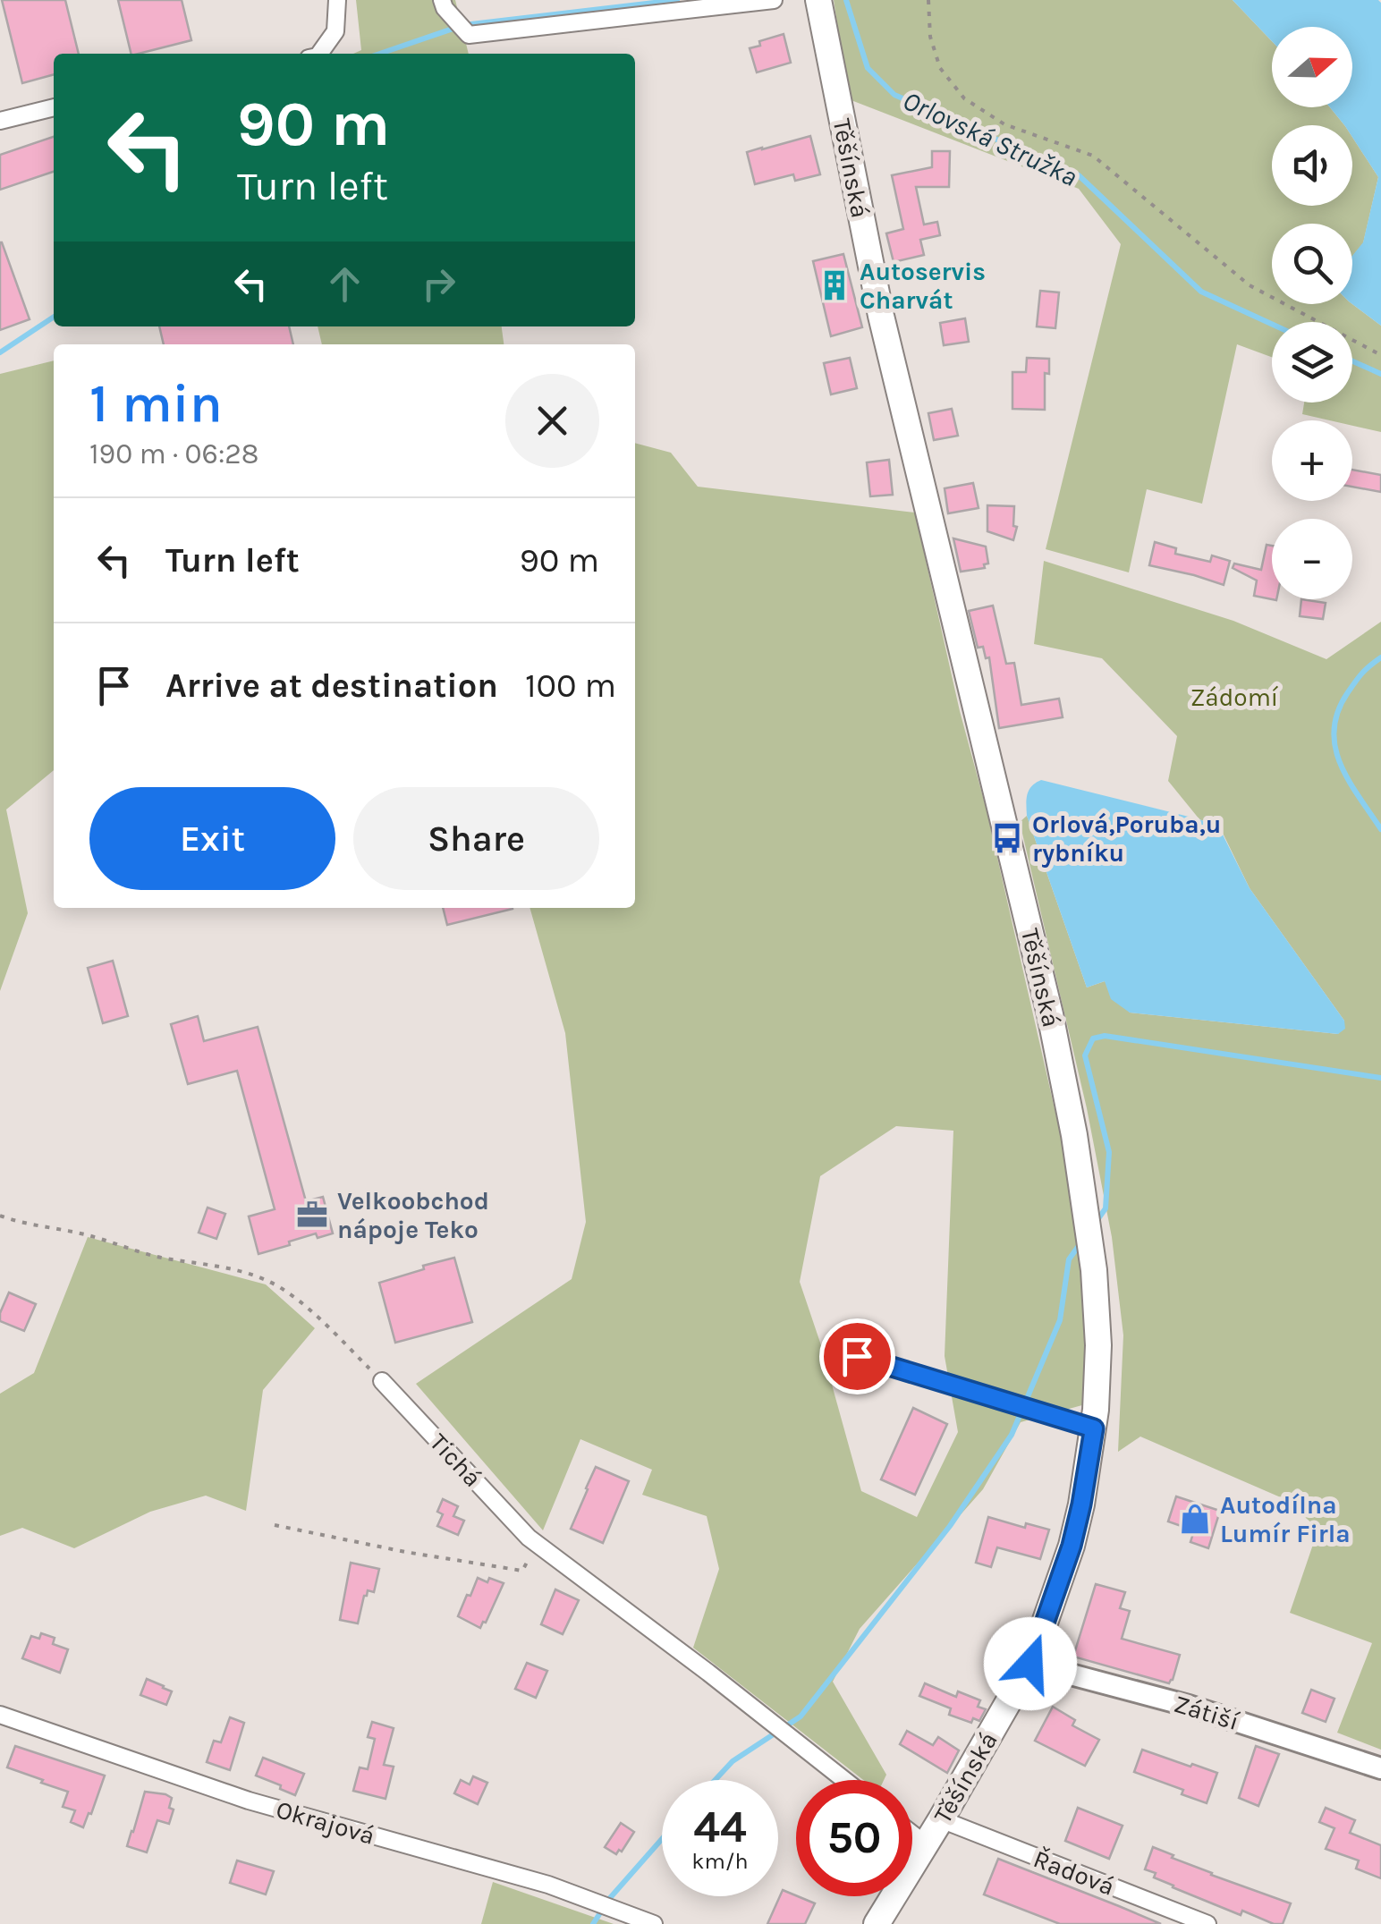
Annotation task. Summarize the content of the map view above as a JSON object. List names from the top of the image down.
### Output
{
  "streets": {
    "main road": ["Těšínská"],
    "street": [
      "Tichá",
      "Zátiší",
      "Okrajová",
      "Řadová"
    ]
  },
  "crossings": [
    ["Těšínská", "Zátiší"],
    ["Těšínská", "Řadová"]
  ],
  "water": ["Orlovská Stružka"],
  "parks": ["Zádomí"],
  "places": {
    "building": ["Autoservis Charvát"],
    "bus stop": ["Orlová,Poruba,u rybníku"],
    "office": ["Velkoobchod nápoje Teko"],
    "shop": ["Autodílna Lumír Firla"]
  },
  "north": "right",
  "page": {
    "map_buttons": ["+", "−"],
    "turn": ["90 m", "Turn left"],
    "heading": ["1 min", "190 m · 06:28"],
    "list": [
      {
        "name": "Turn left",
        "value": "90 m"
      },
      {
        "name": "Arrive at destination",
        "value": "100 m"
      }
    ],
    "buttons": ["Exit", "Share"],
    "speed": "44 km/h",
    "limit": "50"
  }
}
